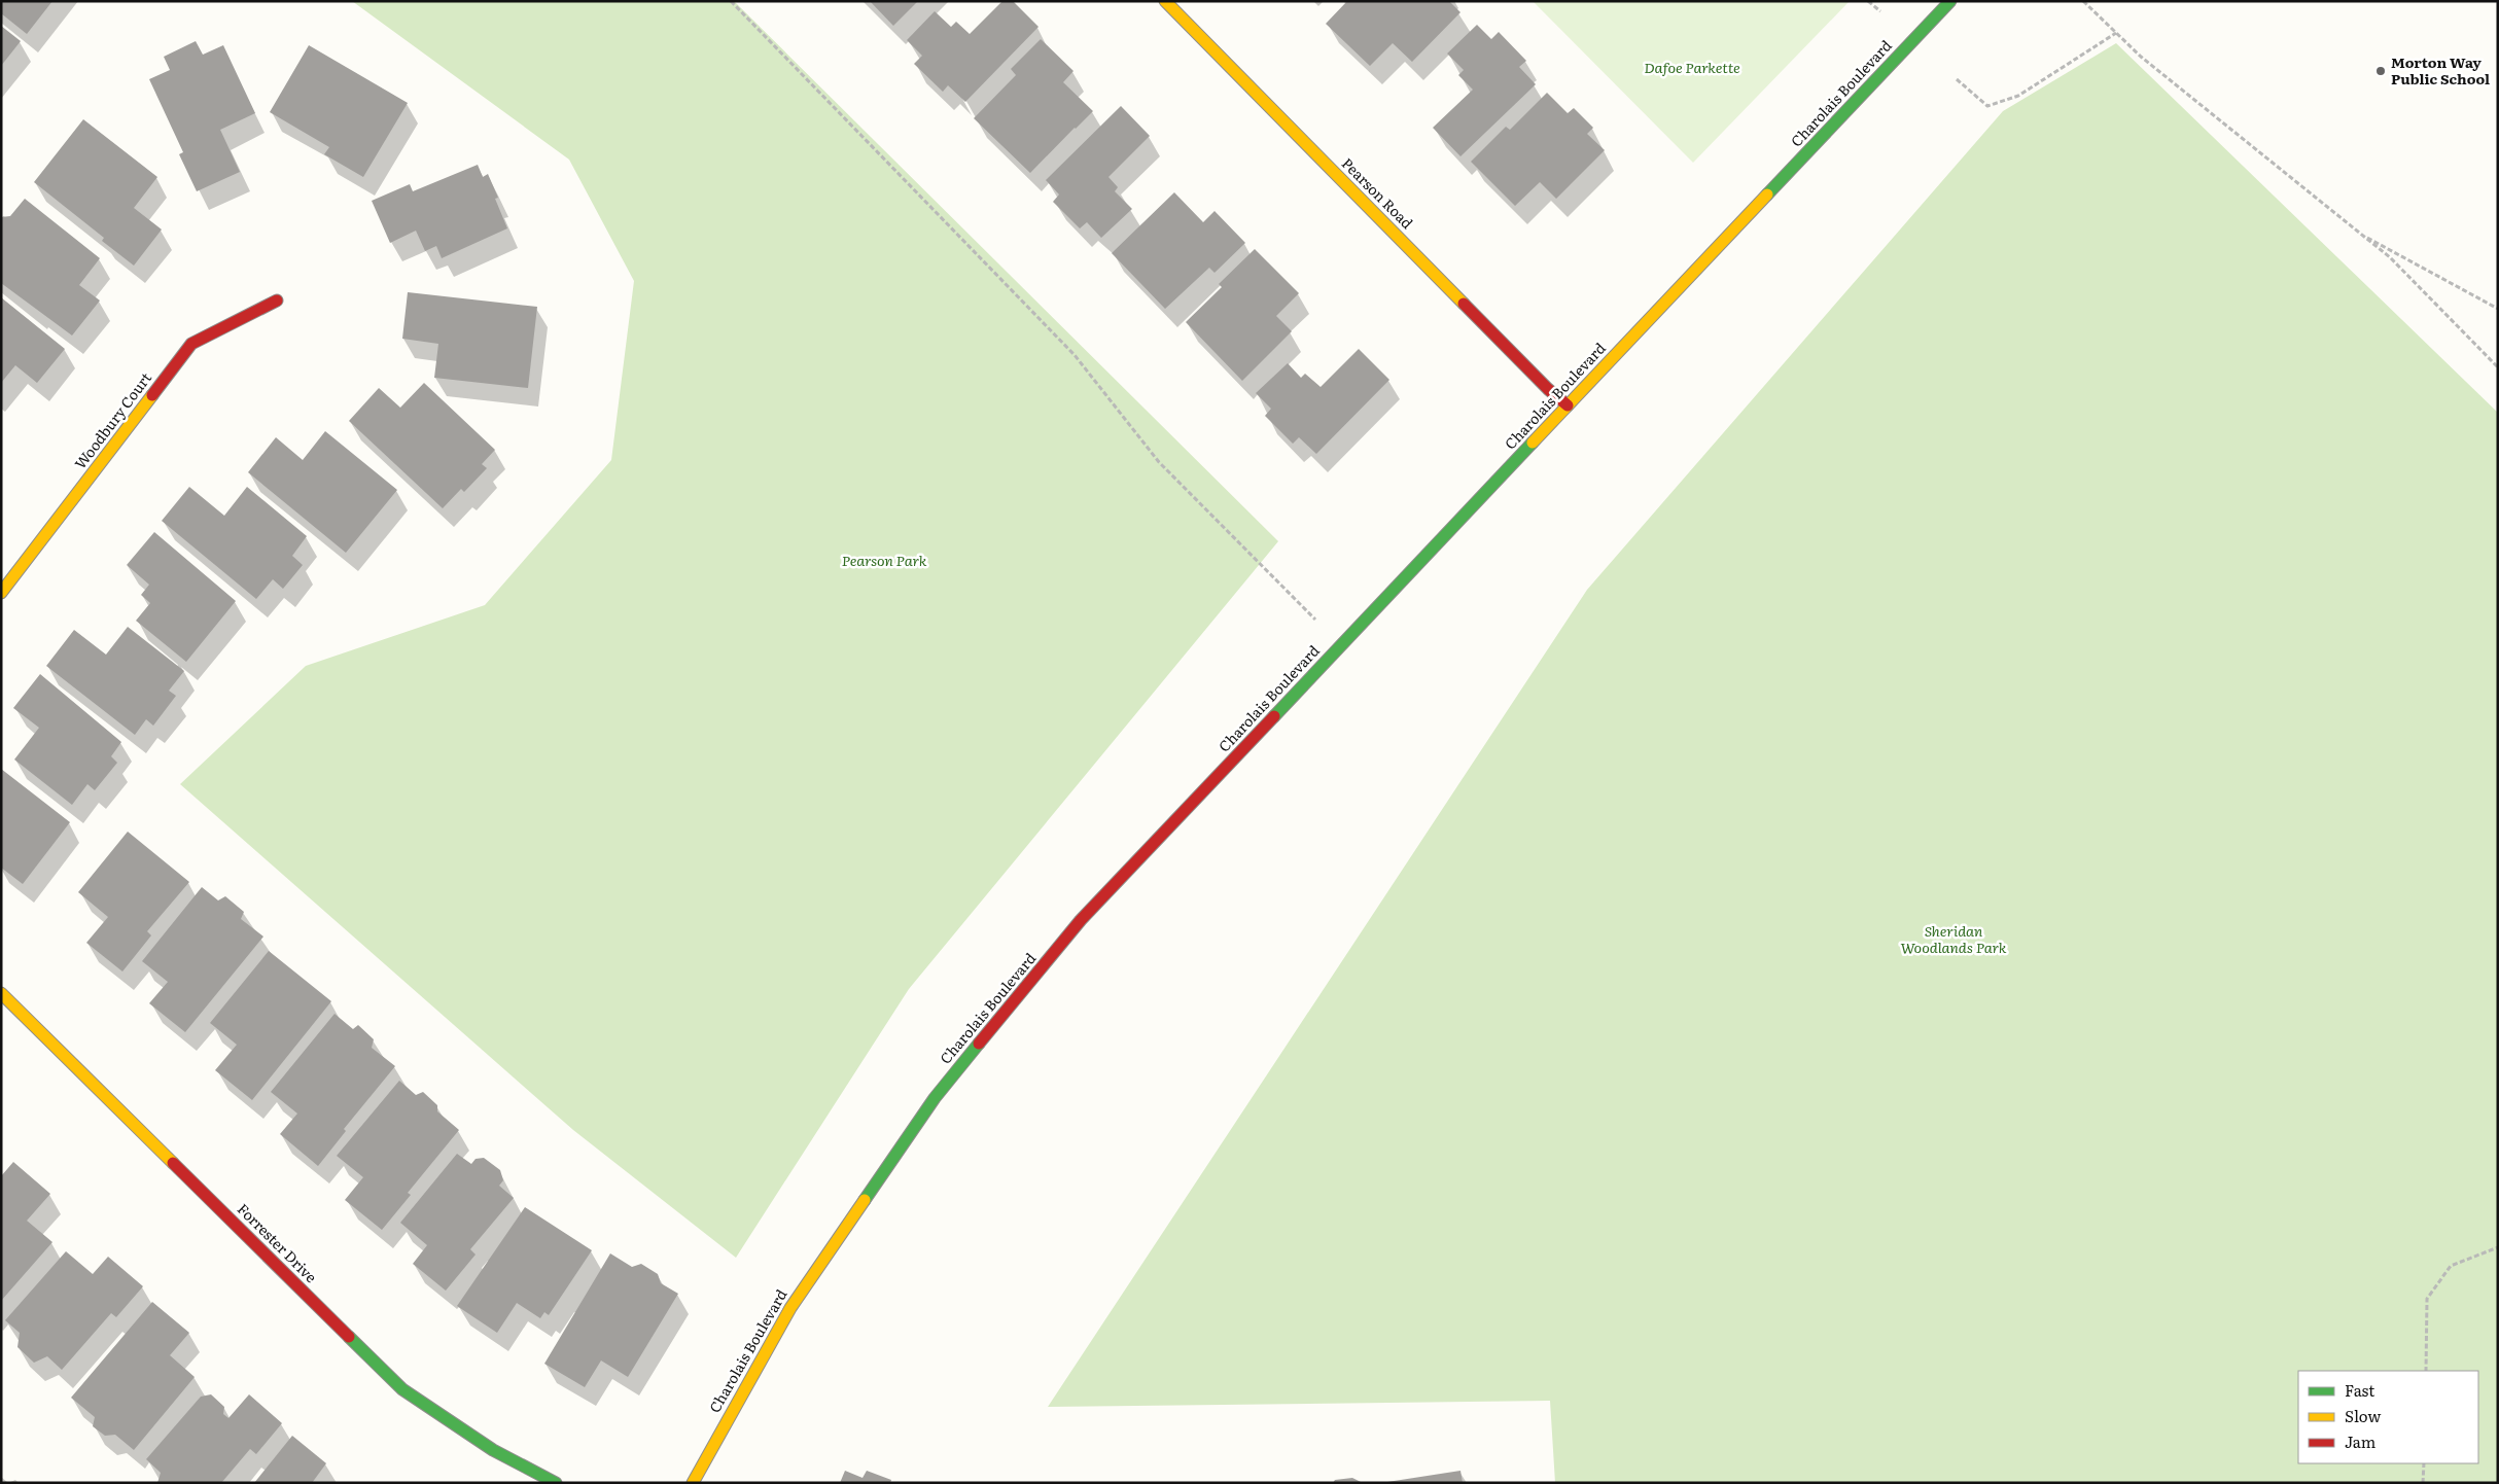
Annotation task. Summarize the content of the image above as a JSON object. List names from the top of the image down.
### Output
{
  "streets": {
    "street": [
      "Charolais Boulevard",
      "Pearson Road",
      "Woodbury Court",
      "Forrester Drive"
    ]
  },
  "crossings": [
    ["Charolais Boulevard", "Pearson Road"]
  ],
  "parks": ["Dafoe Parkette", "Pearson Park", "Sheridan Woodlands Park"],
  "places": ["Morton Way Public School"],
  "legend": ["Fast", "Slow", "Jam"]
}
